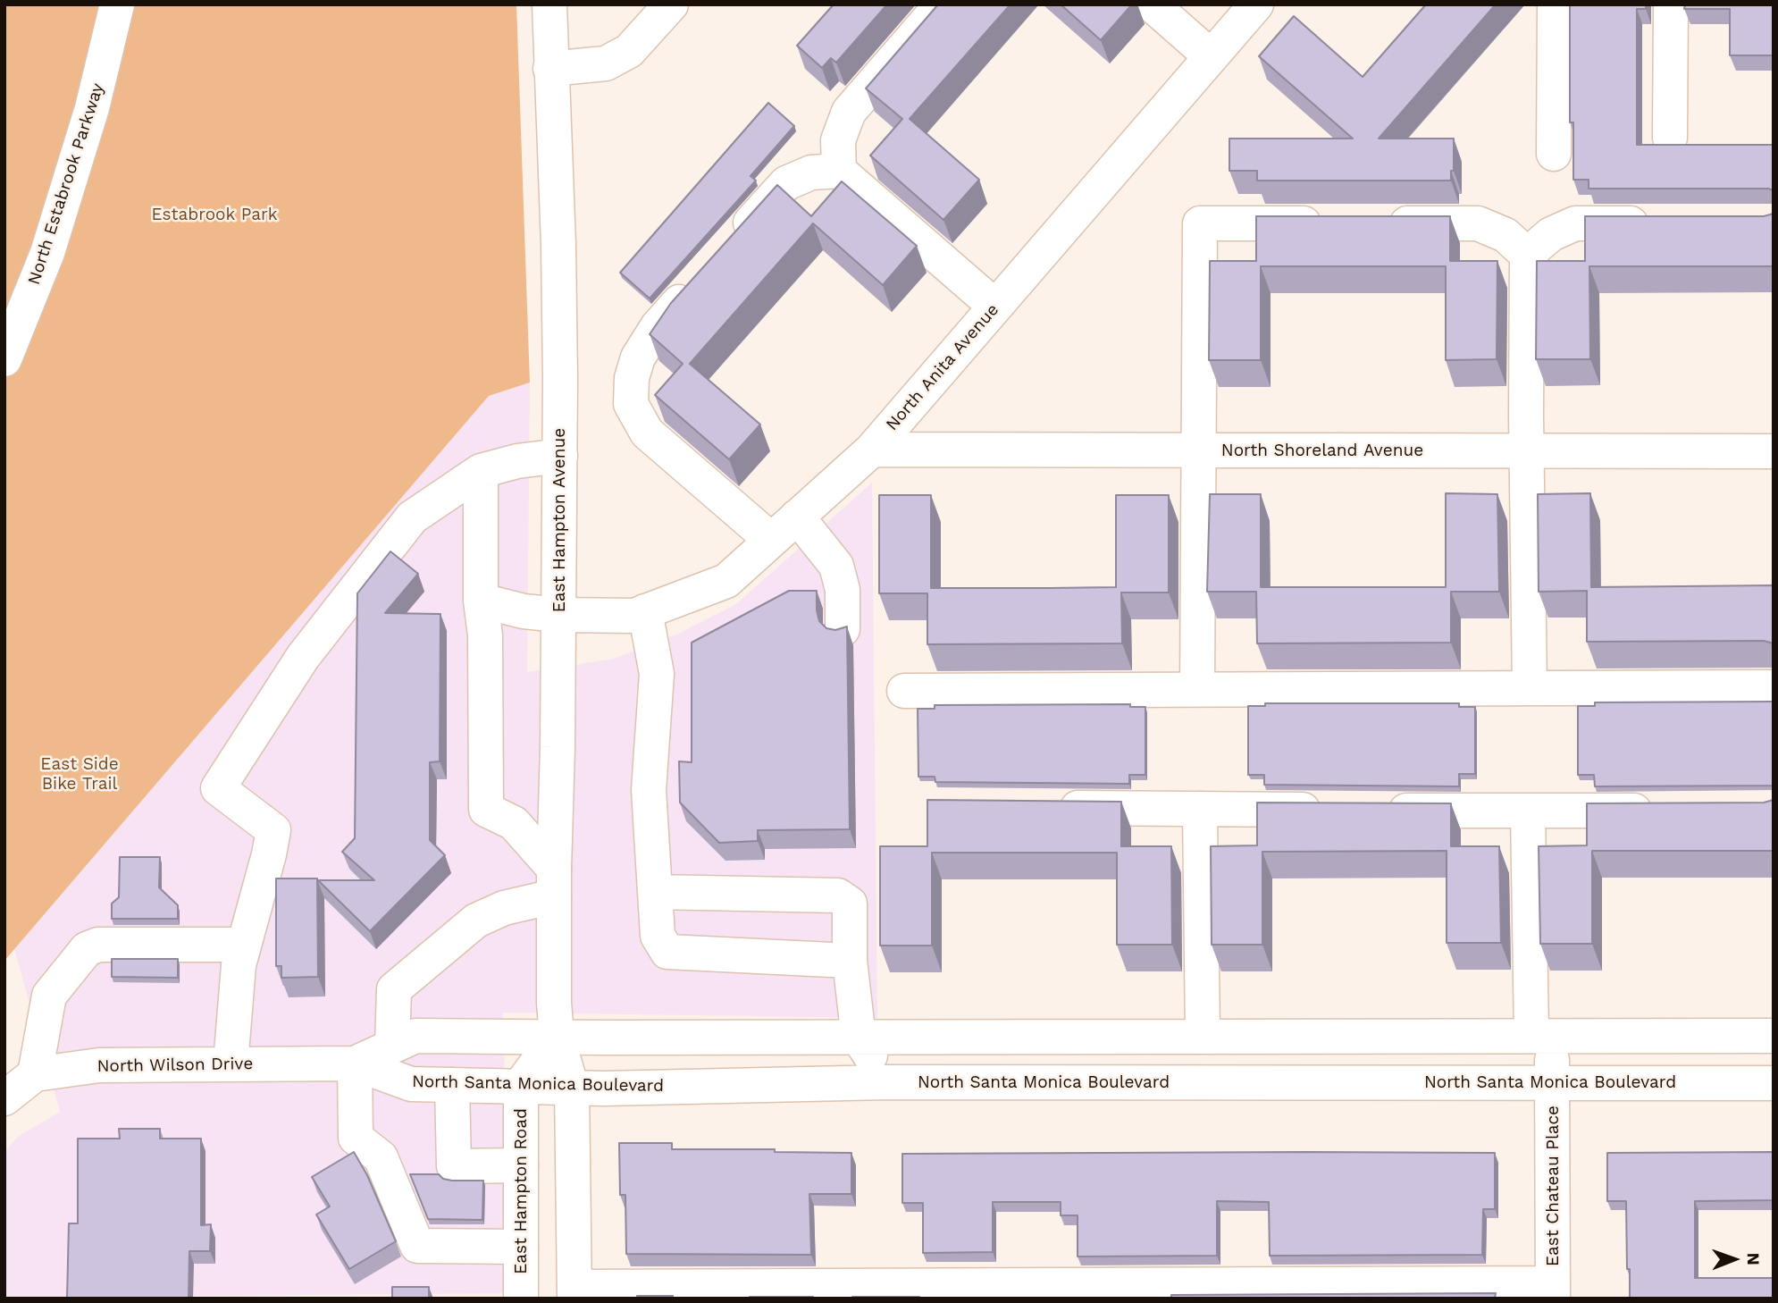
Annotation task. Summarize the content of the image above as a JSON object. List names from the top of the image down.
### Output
{
  "streets": {
    "street": [
      "North Estabrook Parkway",
      "North Anita Avenue",
      "North Shoreland Avenue",
      "East Hampton Avenue",
      "North Wilson Drive",
      "North Santa Monica Boulevard",
      "East Chateau Place",
      "East Hampton Road"
    ]
  },
  "crossings": [
    ["North Anita Avenue", "North Shoreland Avenue"],
    ["North Anita Avenue", "East Hampton Avenue"],
    ["East Hampton Avenue", "North Santa Monica Boulevard"],
    ["North Wilson Drive", "North Santa Monica Boulevard"],
    ["North Santa Monica Boulevard", "East Chateau Place"],
    ["North Santa Monica Boulevard", "East Hampton Road"]
  ],
  "parks": ["Estabrook Park", "East Side Bike Trail"],
  "north": "right"
}
